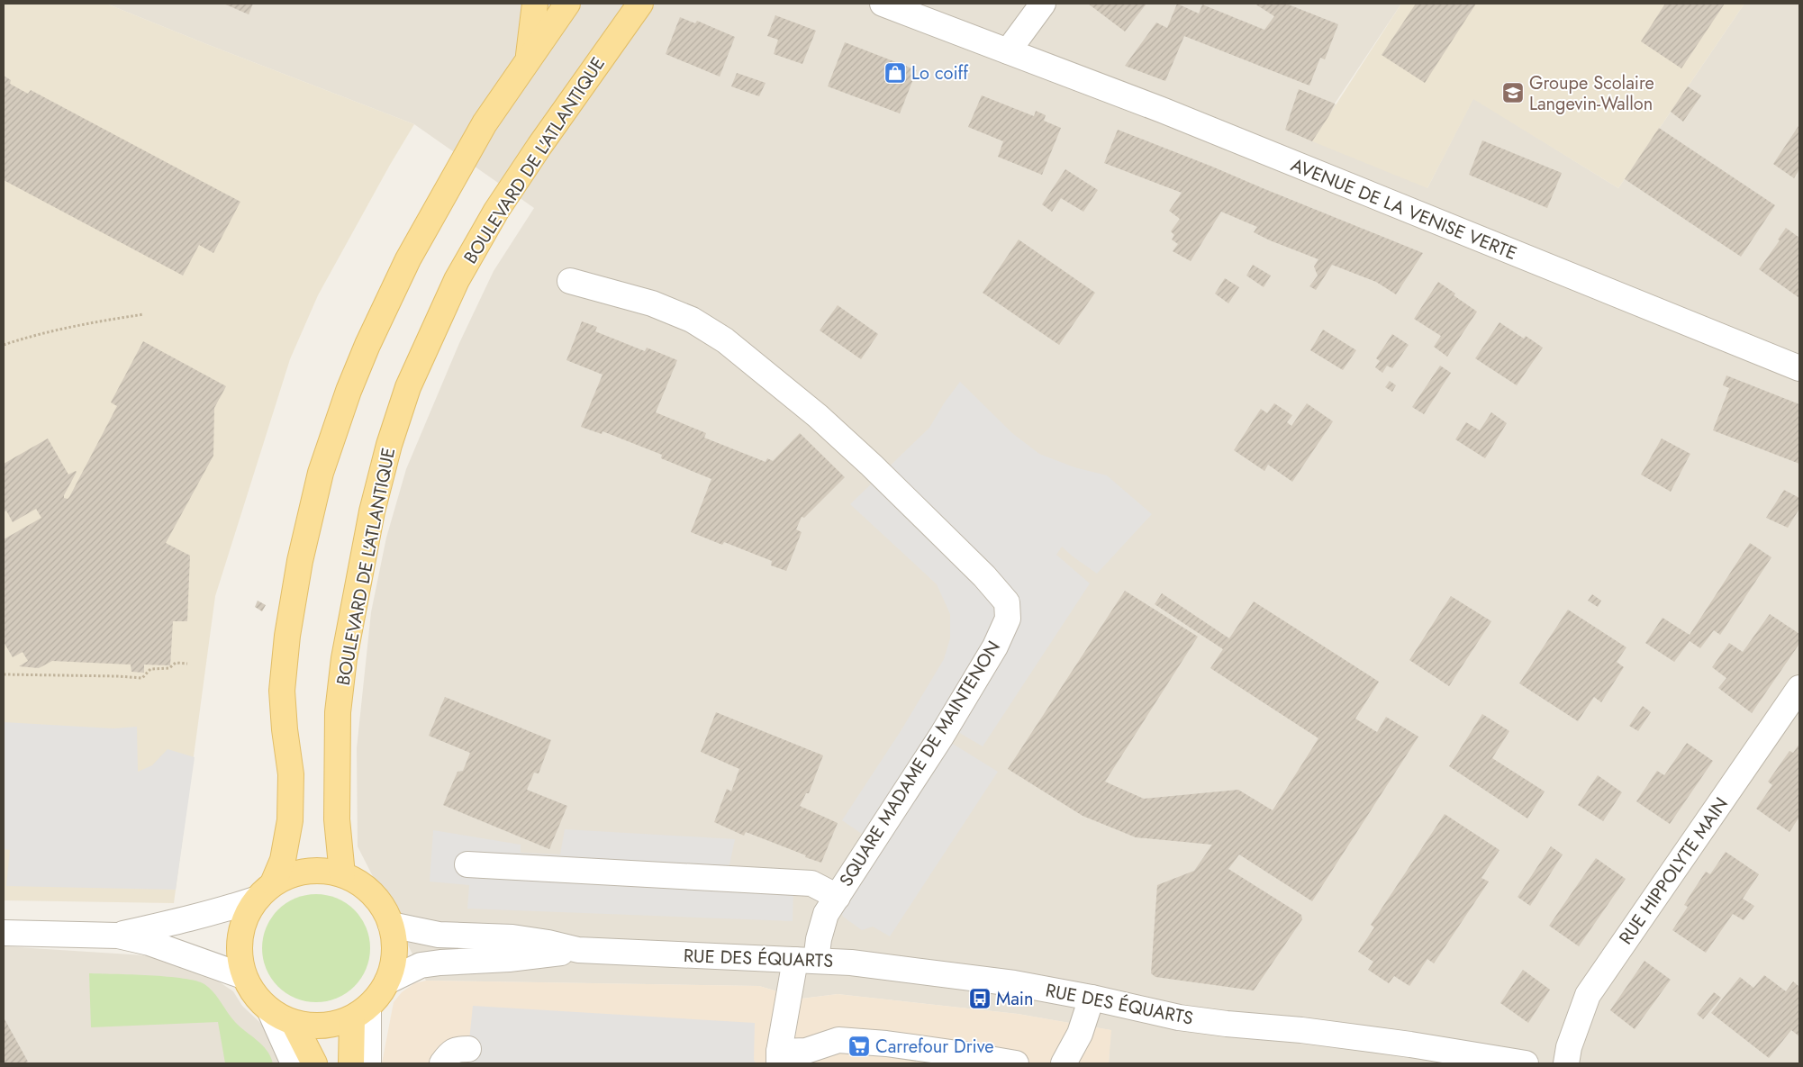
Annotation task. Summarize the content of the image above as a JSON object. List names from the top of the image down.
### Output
{
  "streets": {
    "main road": ["BOULEVARD DE L'ATLANTIQUE"],
    "street": [
      "AVENUE DE LA VENISE VERTE",
      "SQUARE MADAME DE MAINTENON",
      "RUE HIPPOLYTE MAIN",
      "RUE DES ÉQUARTS"
    ]
  },
  "crossings": [
    ["BOULEVARD DE L'ATLANTIQUE", "RUE DES ÉQUARTS"],
    ["SQUARE MADAME DE MAINTENON", "RUE DES ÉQUARTS"]
  ],
  "places": {
    "shop": ["Lo coiff"],
    "school or university": ["Groupe Scolaire Langevin-Wallon"],
    "bus stop": ["Main"],
    "supermarket": ["Carrefour Drive"]
  }
}
